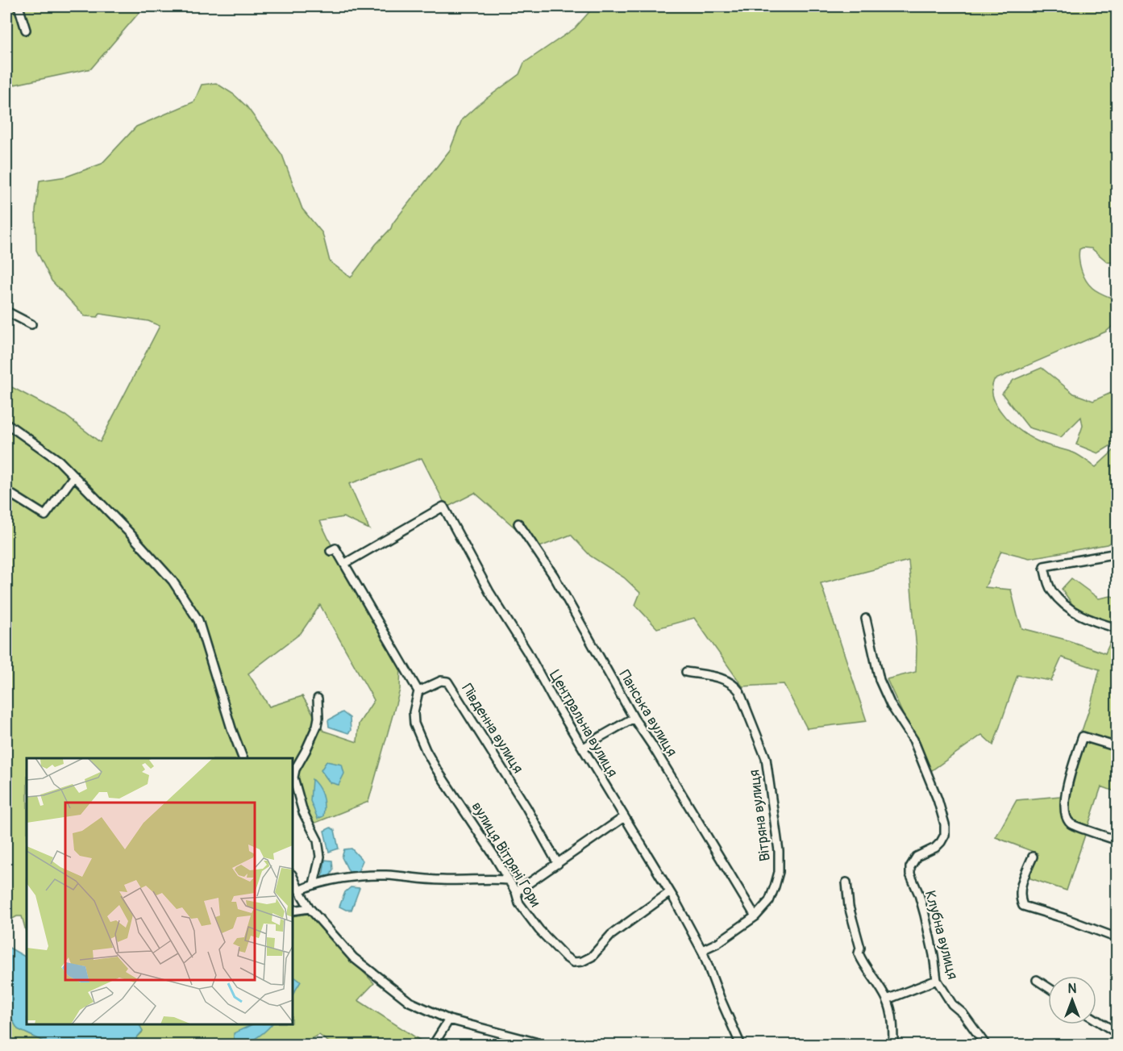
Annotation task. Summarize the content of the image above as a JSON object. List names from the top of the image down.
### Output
{
  "streets": {
    "street": [
      "Панська вулиця",
      "Центральна вулиця",
      "Південна вулиця",
      "Вітряна вулиця",
      "вулиця Вітряні Гори",
      "Клубна вулиця"
    ]
  },
  "crossings": [
    ["Панська вулиця", "Вітряна вулиця"],
    ["Центральна вулиця", "Вітряна вулиця"],
    ["Центральна вулиця", "вулиця Вітряні Гори"],
    ["Південна вулиця", "вулиця Вітряні Гори"]
  ],
  "north": "top"
}
